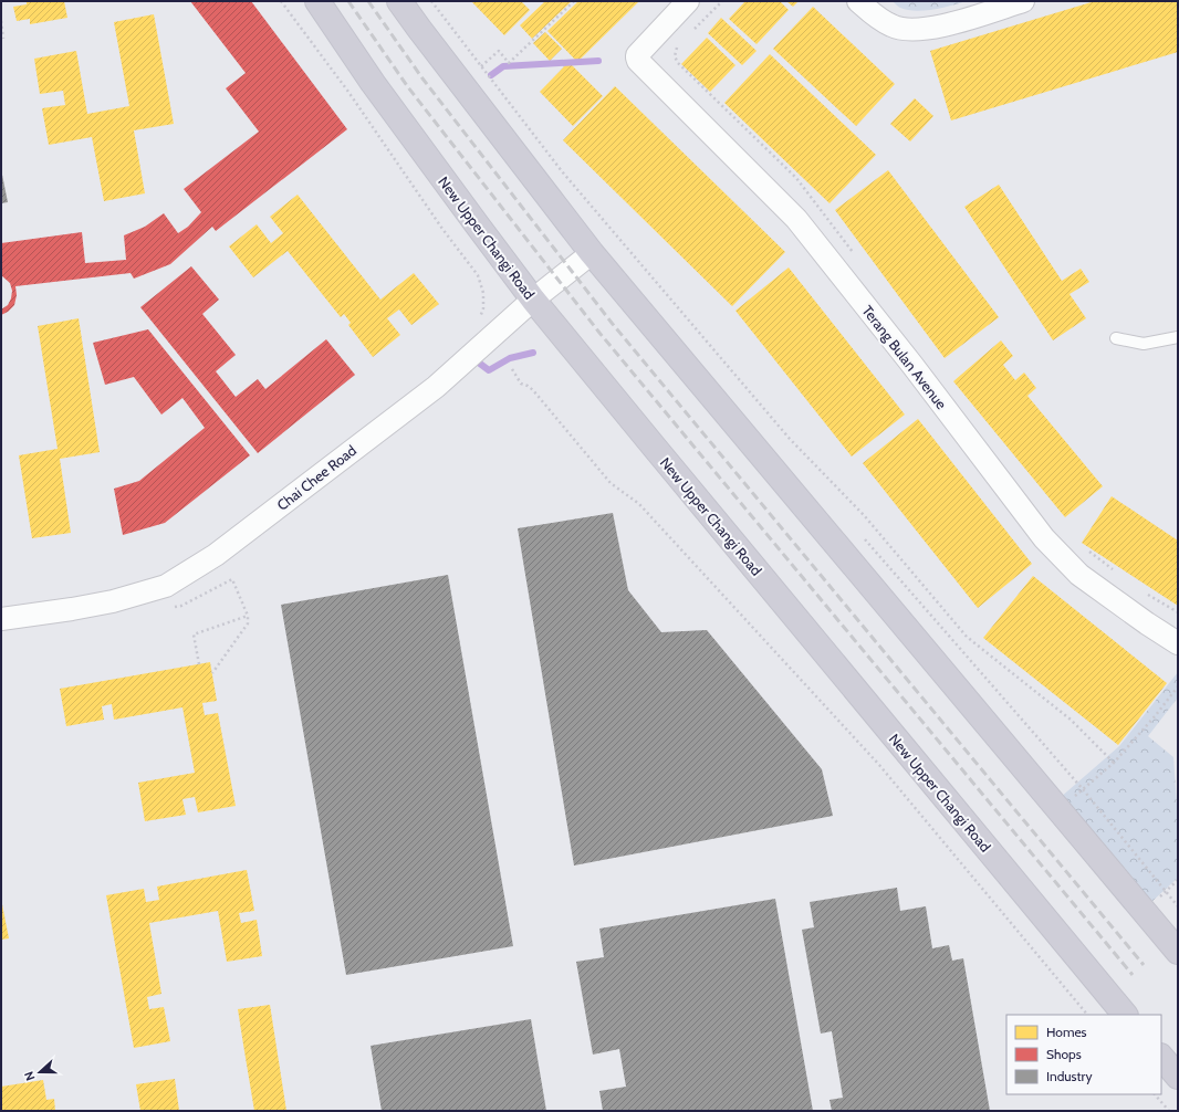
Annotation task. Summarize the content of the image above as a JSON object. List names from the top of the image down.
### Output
{
  "streets": {
    "main road": ["New Upper Changi Road"],
    "street": ["Terang Bulan Avenue", "Chai Chee Road"]
  },
  "crossings": [
    ["New Upper Changi Road", "Chai Chee Road"]
  ],
  "legend": ["Homes", "Shops", "Industry"],
  "north": "left"
}
